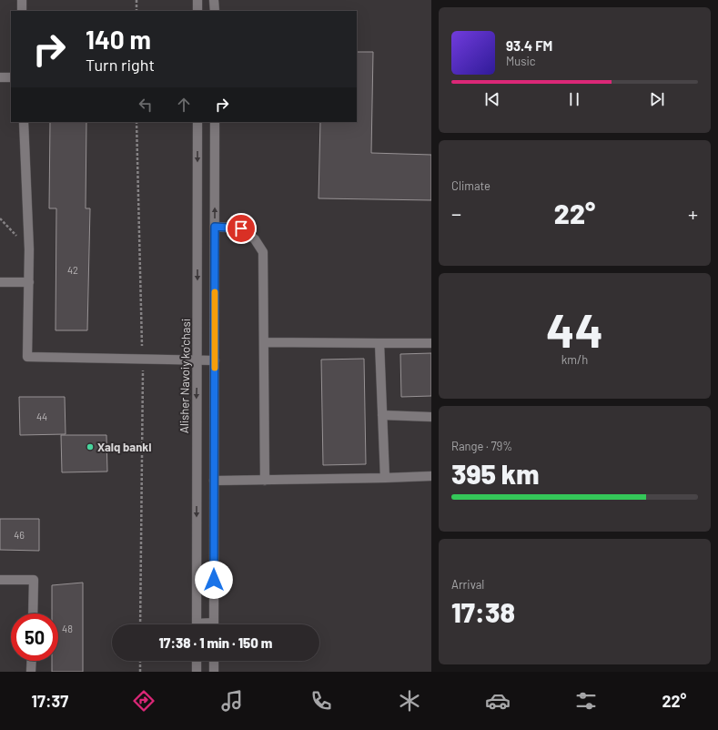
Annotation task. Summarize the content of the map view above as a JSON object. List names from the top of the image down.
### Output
{
  "streets": {
    "main road": ["Alisher Navoiy ko'chasi"]
  },
  "places": ["Xalq banki"],
  "house_numbers": [
    "42",
    "44",
    "46",
    "48"
  ],
  "page": {
    "turn": ["140 m", "Turn right"],
    "song": ["93.4 FM", "Music"],
    "tile": [
      "Climate",
      ["44", "km/h"],
      ["Range · 79%", "395 km"],
      ["Arrival", "17:38"]
    ],
    "heat": ["−", "22°", "+"],
    "limit": "50",
    "trip": "17:38 · 1 min · 150 m",
    "tabs": ["17:37", "22°"]
  }
}
